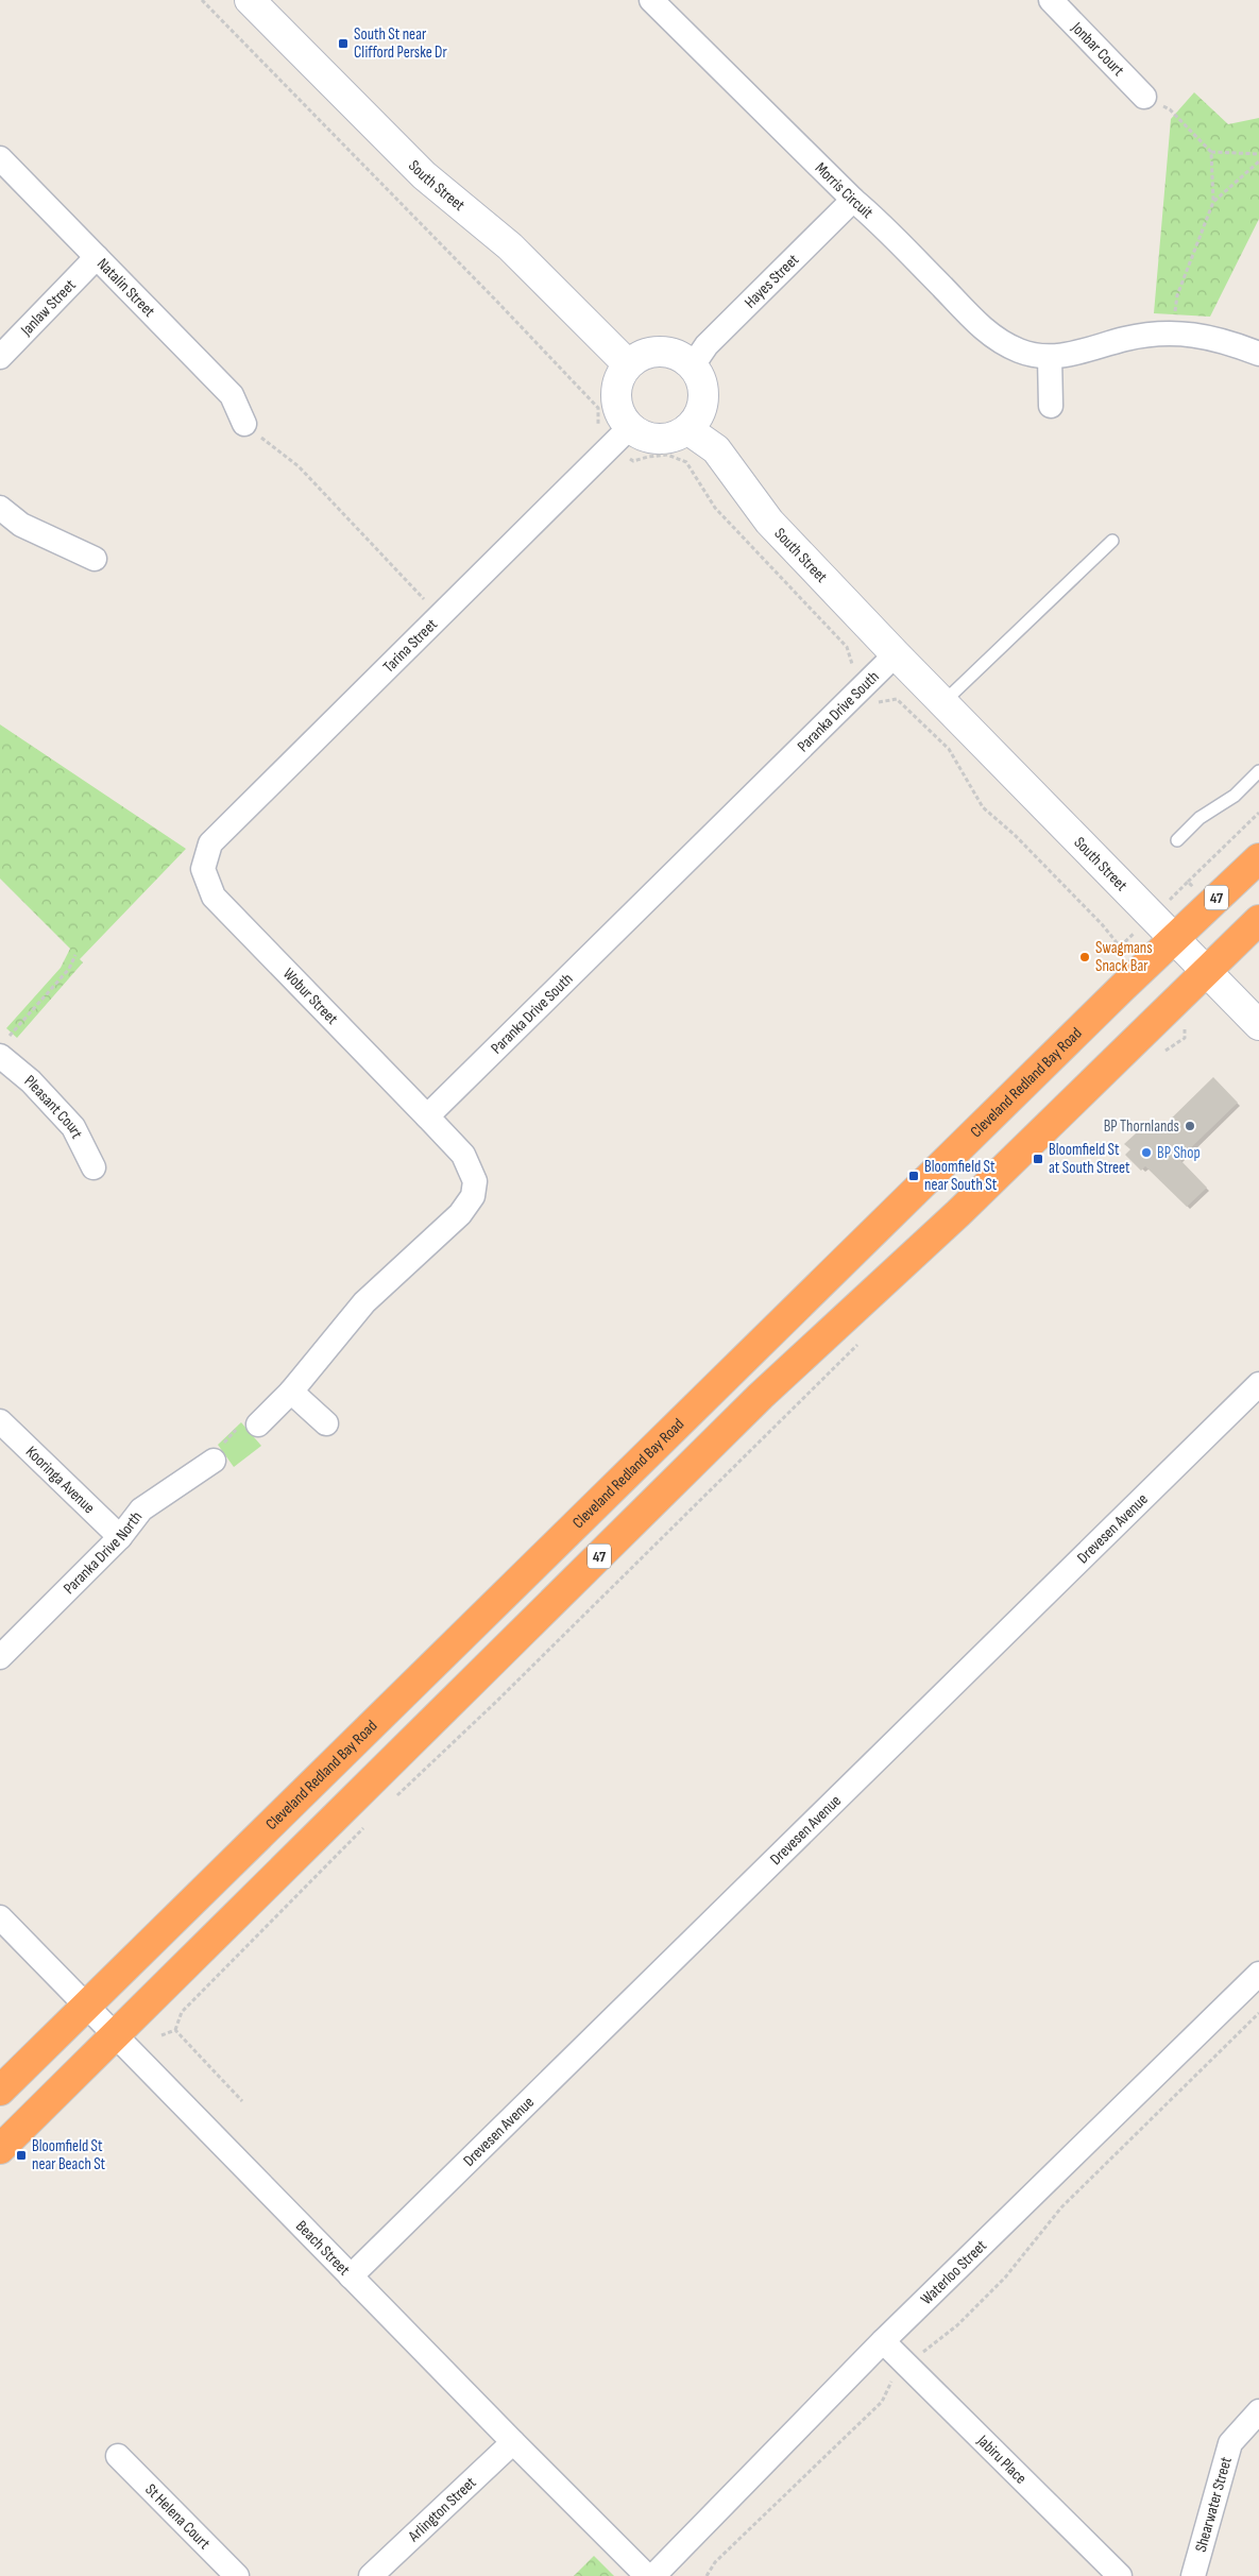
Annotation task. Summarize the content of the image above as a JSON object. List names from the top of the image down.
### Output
{
  "streets": {
    "highway": ["47", "Cleveland Redland Bay Road"],
    "street": [
      "Jonbar Court",
      "South Street",
      "Morris Circuit",
      "Hayes Street",
      "Natalin Street",
      "Janlaw Street",
      "Tarina Street",
      "Paranka Drive South",
      "Wobur Street",
      "Pleasant Court",
      "Kooringa Avenue",
      "Drevesen Avenue",
      "Paranka Drive North",
      "Beach Street",
      "Waterloo Street",
      "Jabiru Place",
      "Shearwater Street",
      "Arlington Street",
      "St Helena Court"
    ]
  },
  "crossings": [
    ["South Street", "Hayes Street"],
    ["South Street", "Tarina Street"],
    ["South Street", "Paranka Drive South"],
    ["South Street", "47"],
    ["South Street", "Cleveland Redland Bay Road"],
    ["Morris Circuit", "Hayes Street"],
    ["Hayes Street", "Tarina Street"],
    ["Natalin Street", "Janlaw Street"],
    ["Tarina Street", "Wobur Street"],
    ["Paranka Drive South", "Wobur Street"],
    ["47", "Beach Street"],
    ["Cleveland Redland Bay Road", "Beach Street"],
    ["Kooringa Avenue", "Paranka Drive North"],
    ["Drevesen Avenue", "Beach Street"],
    ["Beach Street", "Arlington Street"],
    ["Waterloo Street", "Jabiru Place"]
  ],
  "places": {
    "transit": [
      "South St near Clifford Perske Dr",
      "Bloomfield St at South Street",
      "Bloomfield St near South St",
      "Bloomfield St near Beach St"
    ],
    "other": ["Swagmans Snack Bar", "BP Thornlands", "BP Shop"]
  }
}
